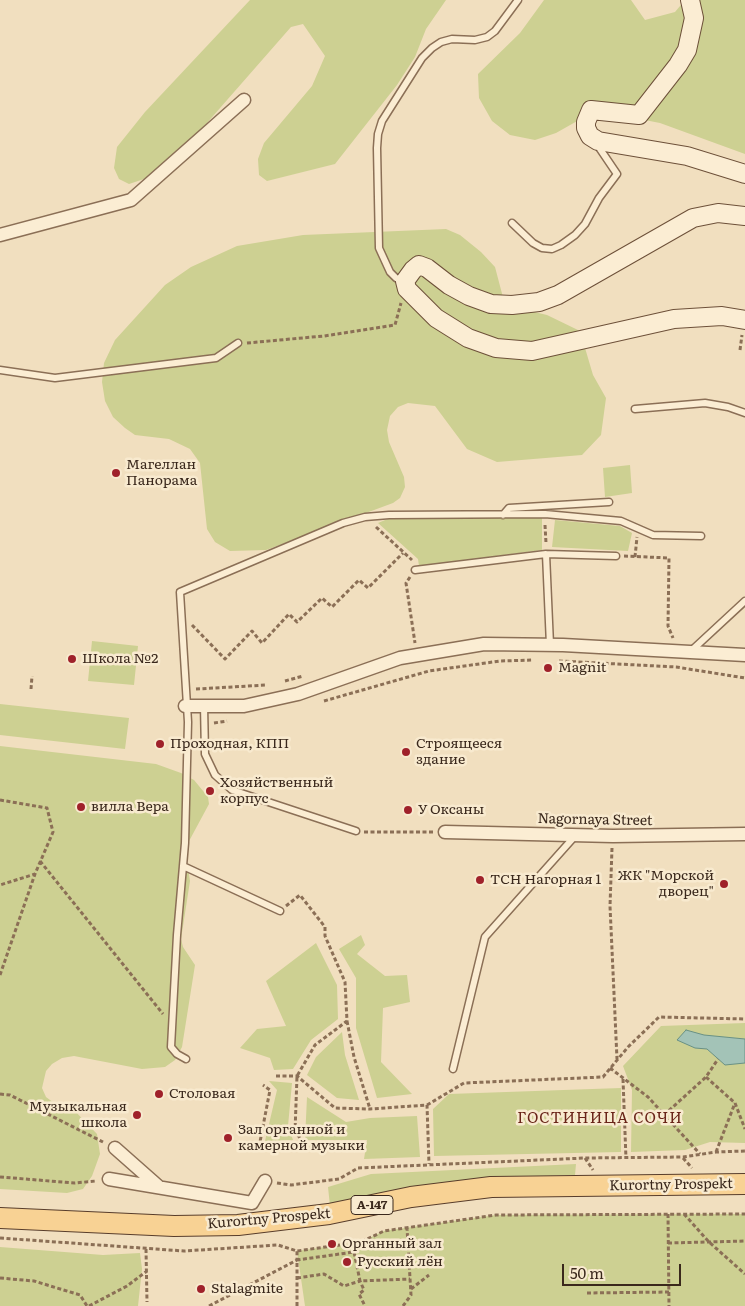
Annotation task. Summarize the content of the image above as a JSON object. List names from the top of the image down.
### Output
{
  "streets": {
    "main road": ["Kurortny Prospekt", "А-147"],
    "street": ["Nagornaya Street"]
  },
  "districts": ["ГОСТИНИЦА СОЧИ"],
  "places": [
    "Магеллан Панорама",
    "Школа №2",
    "Magnit",
    "Проходная, КПП",
    "Строящееся здание",
    "Хозяйственный корпус",
    "вилла Вера",
    "У Оксаны",
    "ТСН Нагорная 1",
    "ЖК \"Морской дворец\"",
    "Столовая",
    "Музыкальная школа",
    "Зал органной и камерной музыки",
    "Органный зал",
    "Русский лён",
    "Stalagmite"
  ],
  "scale_bar": "50 m"
}
